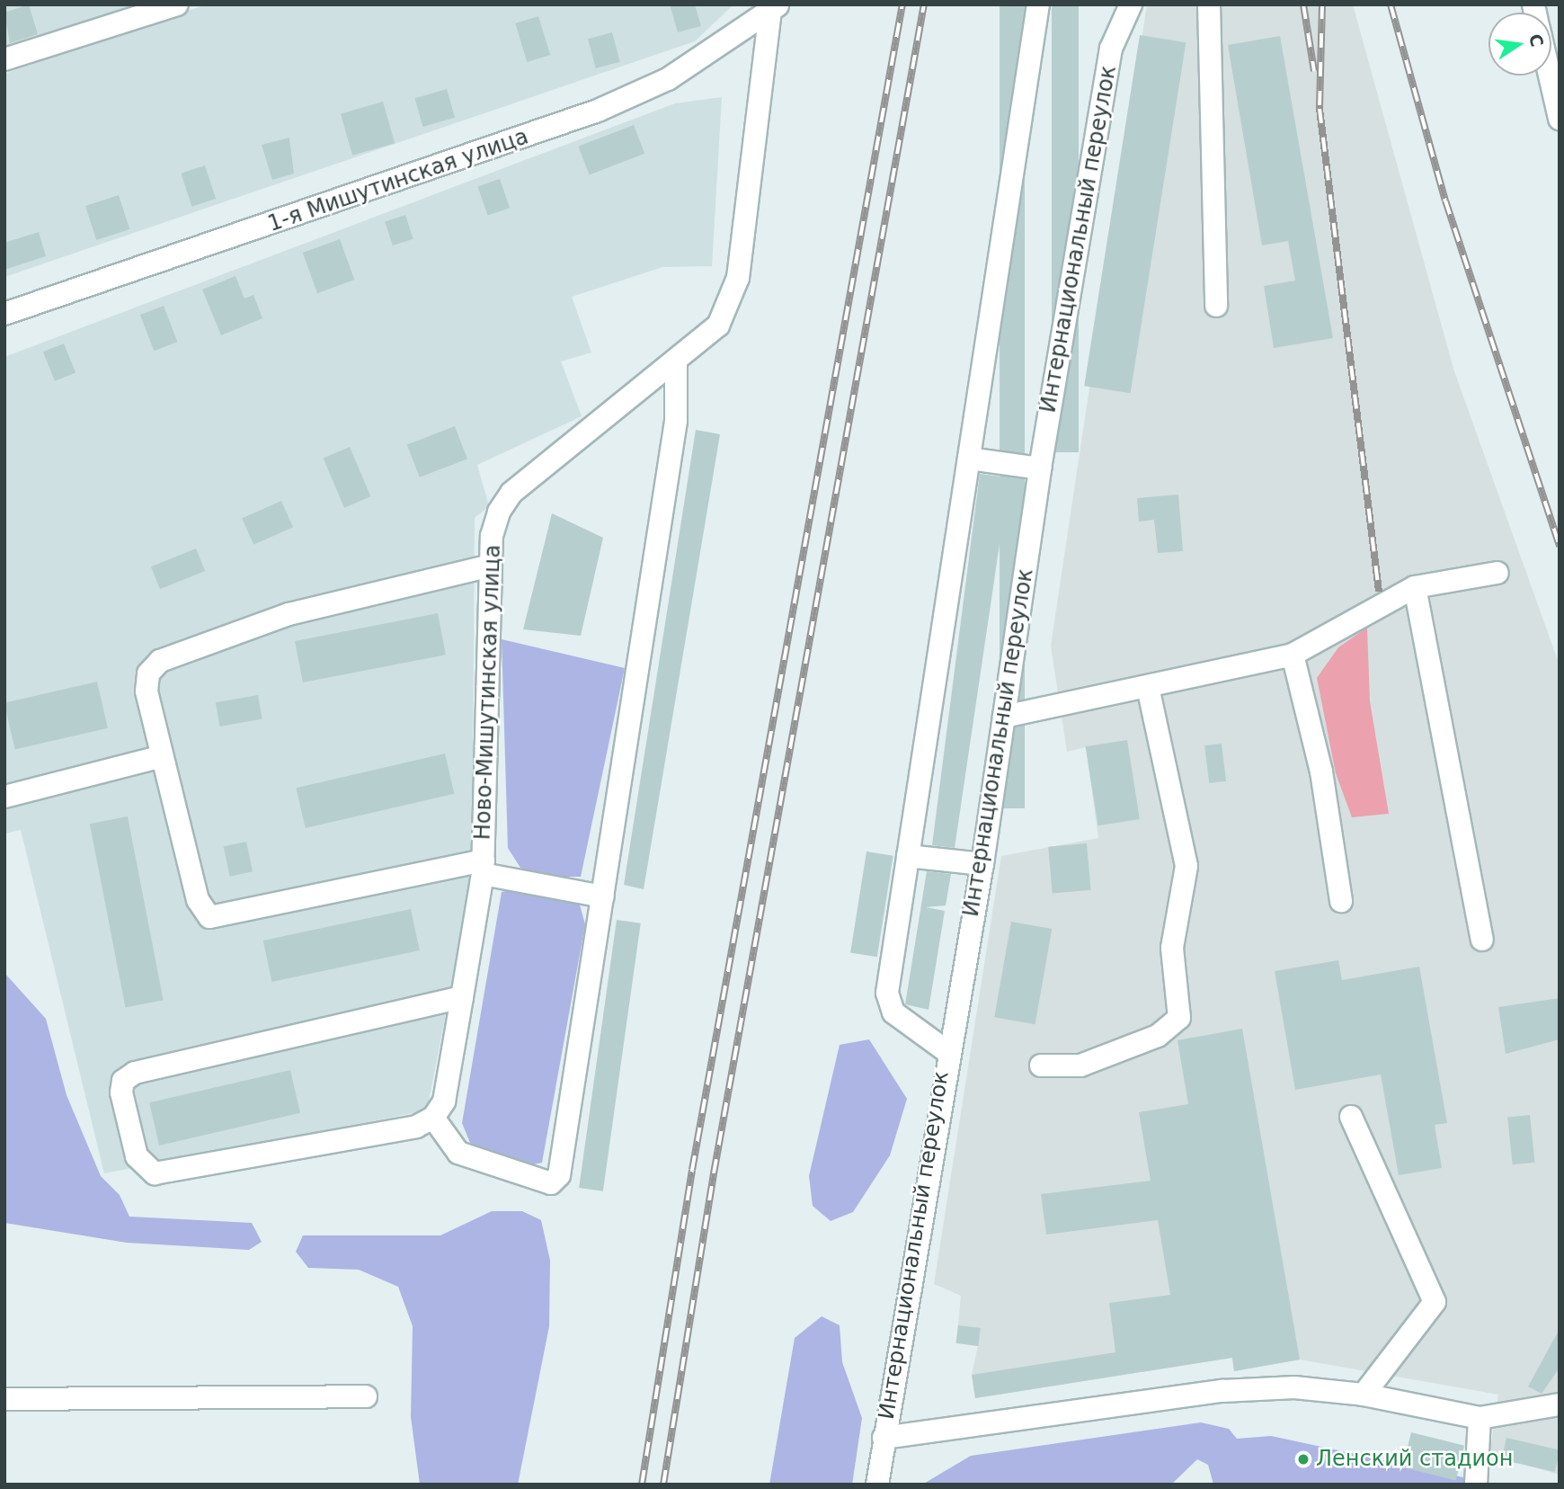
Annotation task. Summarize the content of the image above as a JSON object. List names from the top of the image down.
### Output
{
  "streets": {
    "street": ["1-я Мишутинская улица", "Интернациональный переулок", "Ново-Мишутинская улица"]
  },
  "crossings": [
    ["1-я Мишутинская улица", "Ново-Мишутинская улица"]
  ],
  "places": ["Ленский стадион"],
  "north": "right"
}
